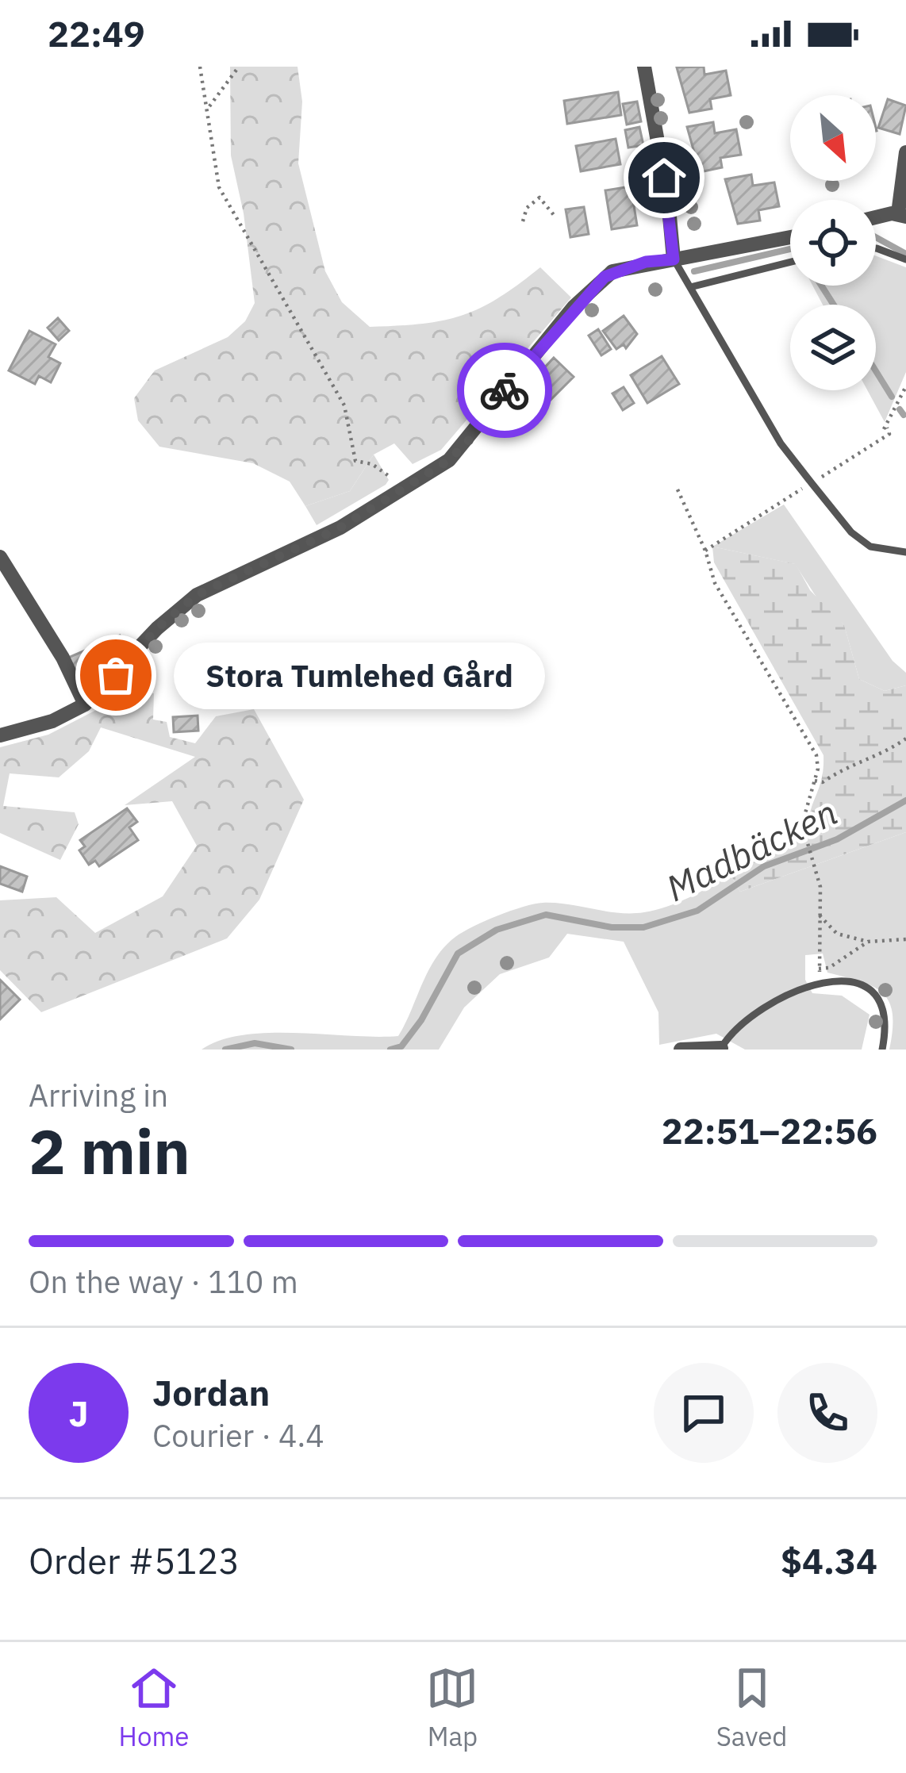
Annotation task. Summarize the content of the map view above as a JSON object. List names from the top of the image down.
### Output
{
  "water": ["Madbäcken"],
  "places": ["Stora Tumlehed Gård"],
  "north": "bottom right",
  "page": {
    "status": "22:49",
    "bubble": "Stora Tumlehed Gård",
    "heading": ["2 min", "Arriving in", "22:51–22:56"],
    "panel": [
      "Jordan",
      "Courier · 4.4",
      "Order #5123",
      "$4.34"
    ],
    "bar": "On the way · 110 m",
    "round": "J",
    "tabs": ["Home", "Map", "Saved"]
  }
}
